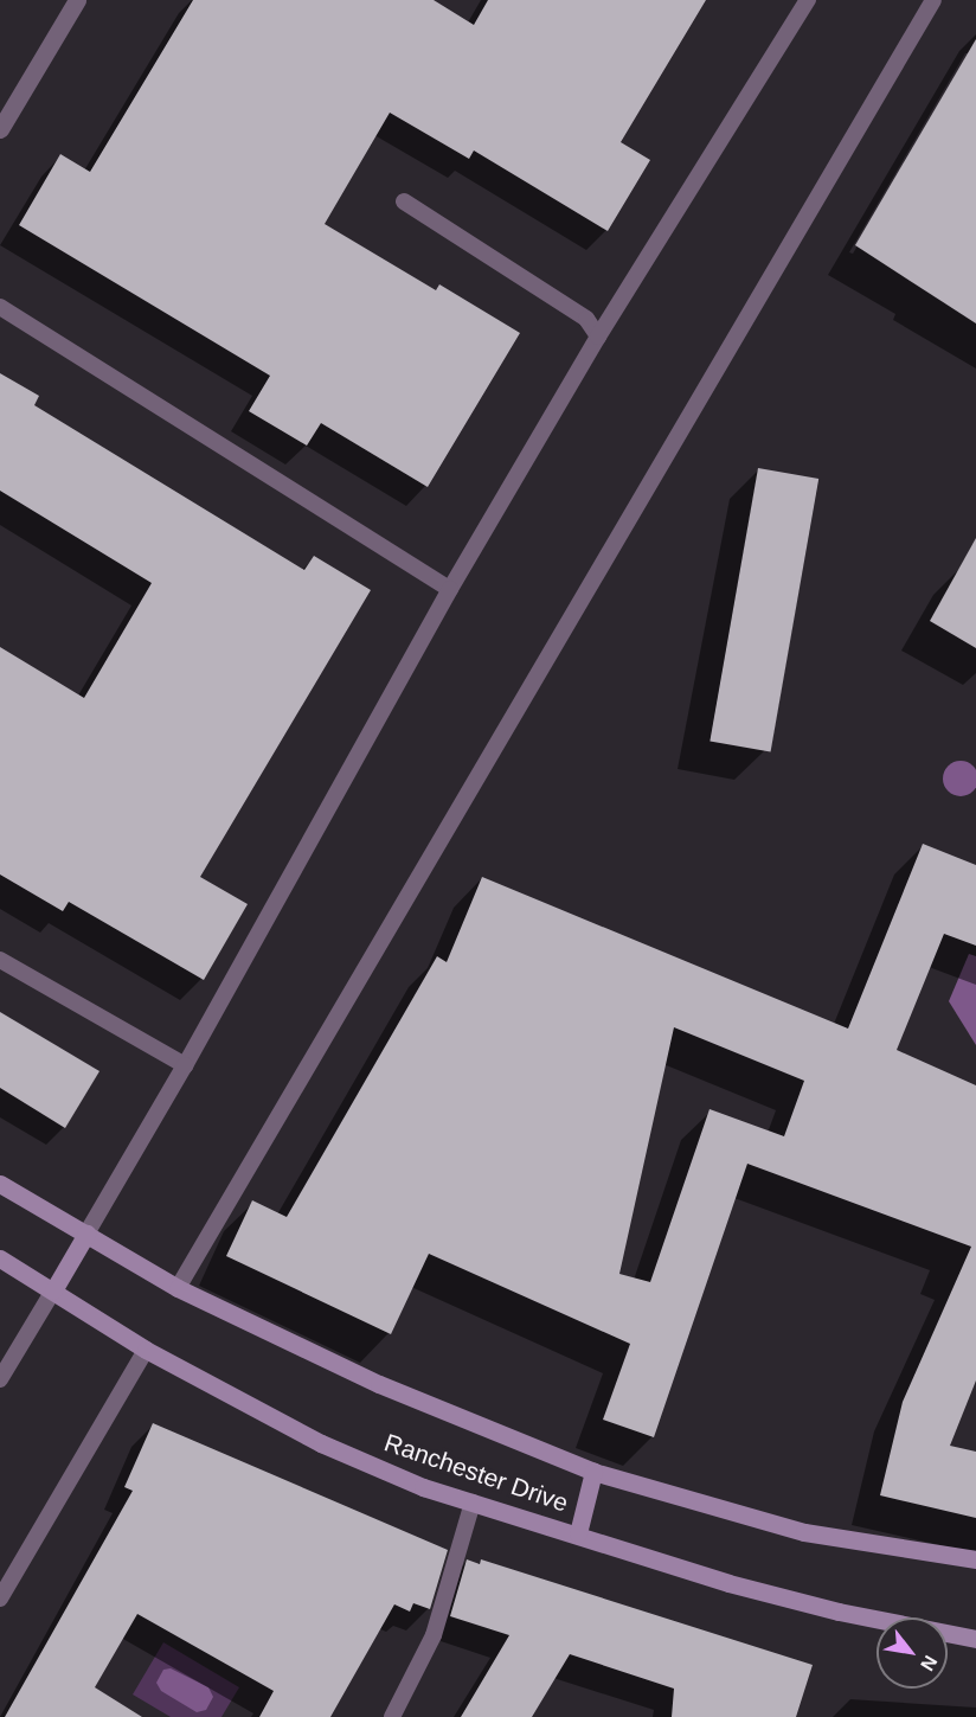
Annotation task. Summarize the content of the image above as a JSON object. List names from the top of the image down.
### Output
{
  "streets": {
    "street": ["Ranchester Drive"]
  },
  "north": "bottom right"
}
